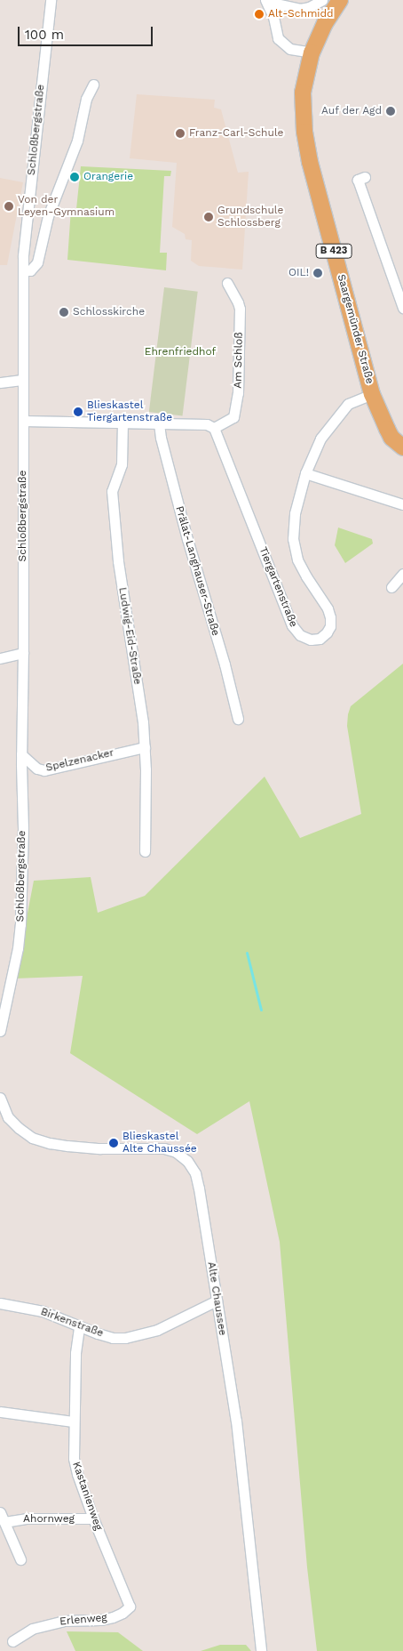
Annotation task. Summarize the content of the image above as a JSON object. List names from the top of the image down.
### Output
{
  "streets": {
    "main road": ["B 423", "Saargemünder Straße"],
    "street": [
      "Schloßbergstraße",
      "Am Schloß",
      "Prälat-Langhauser-Straße",
      "Tiergartenstraße",
      "Ludwig-Eid-Straße",
      "Spelzenacker",
      "Alte Chaussee",
      "Birkenstraße",
      "Kastanienweg",
      "Ahornweg",
      "Erlenweg"
    ]
  },
  "crossings": [
    ["Schloßbergstraße", "Spelzenacker"],
    ["Saargemünder Straße", "Tiergartenstraße"],
    ["Am Schloß", "Tiergartenstraße"],
    ["Ludwig-Eid-Straße", "Spelzenacker"],
    ["Alte Chaussee", "Birkenstraße"],
    ["Birkenstraße", "Kastanienweg"],
    ["Kastanienweg", "Ahornweg"],
    ["Kastanienweg", "Erlenweg"]
  ],
  "parks": ["Ehrenfriedhof"],
  "places": [
    "Alt-Schmidd",
    "Auf der Agd",
    "Franz-Carl-Schule",
    "Orangerie",
    "Von der Leyen-Gymnasium",
    "Grundschule Schlossberg",
    "OIL!",
    "Schlosskirche",
    "Blieskastel Tiergartenstraße",
    "Blieskastel Alte Chaussée"
  ],
  "scale_bar": "100 m"
}
